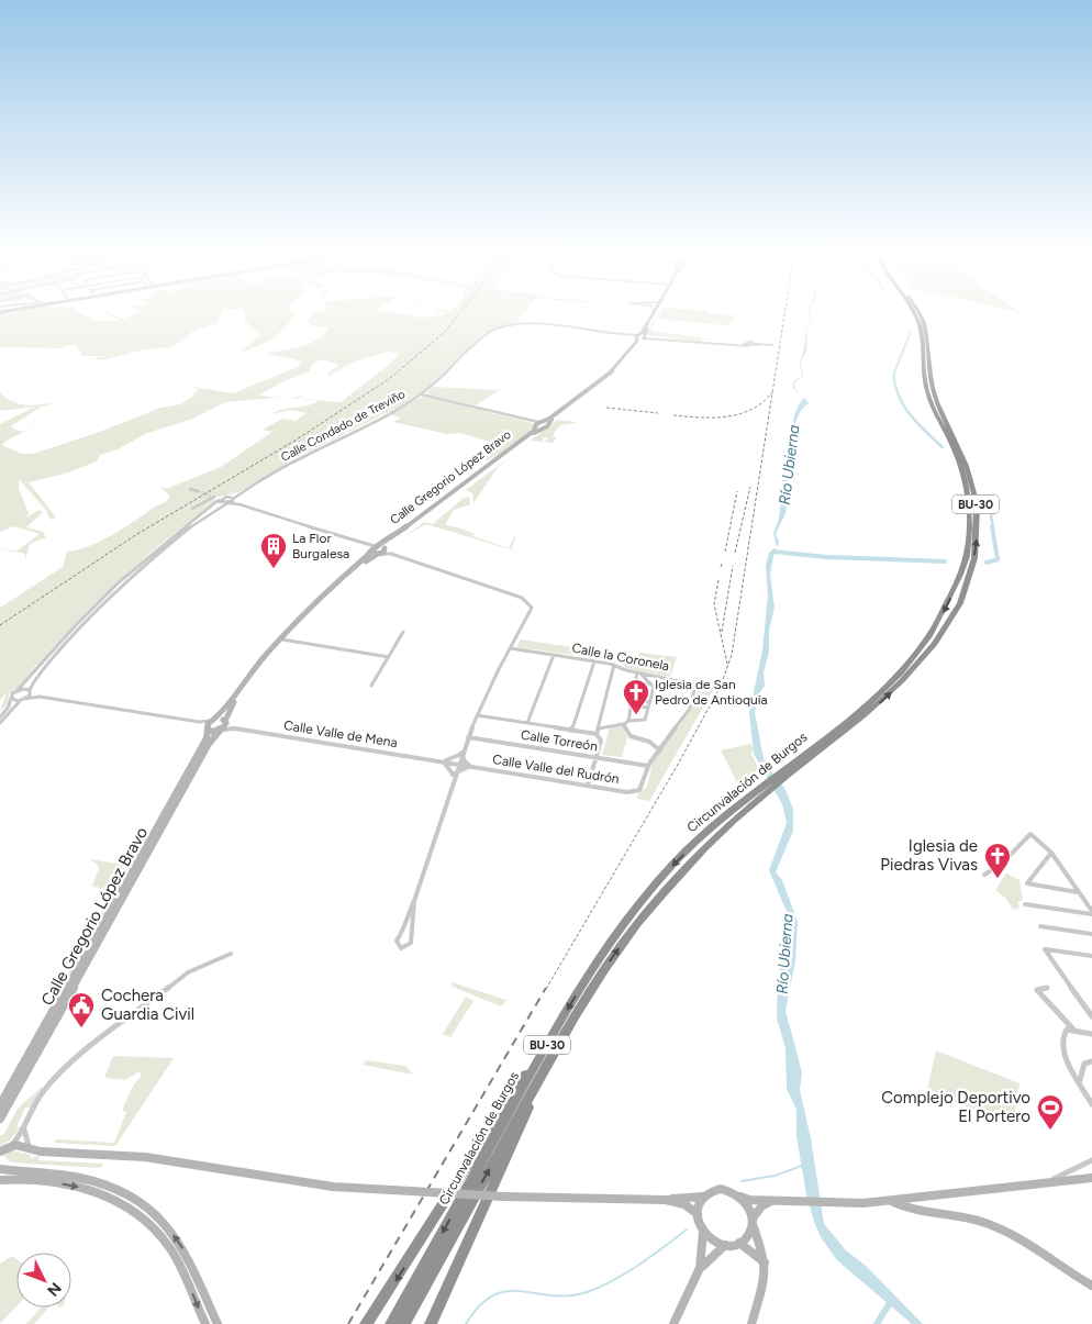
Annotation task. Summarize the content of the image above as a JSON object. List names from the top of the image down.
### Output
{
  "streets": {
    "highway": ["BU-30", "Circunvalación de Burgos"],
    "main road": ["Calle Gregorio López Bravo"],
    "street": [
      "Calle Condado de Treviño",
      "Calle la Coronela",
      "Calle Valle de Mena",
      "Calle Torreón",
      "Calle Valle del Rudrón"
    ]
  },
  "crossings": [
    ["Calle Condado de Treviño", "Calle Gregorio López Bravo"],
    ["Calle Gregorio López Bravo", "Calle Valle de Mena"],
    ["Calle Valle de Mena", "Calle Valle del Rudrón"],
    ["Calle Torreón", "Calle Valle del Rudrón"]
  ],
  "water": ["Río Ubierna"],
  "places": {
    "building": ["La Flor Burgalesa"],
    "church": ["Iglesia de San Pedro de Antioquía", "Iglesia de Piedras Vivas"],
    "public building": ["Cochera Guardia Civil"],
    "sports": ["Complejo Deportivo El Portero"]
  },
  "north": "bottom right"
}
